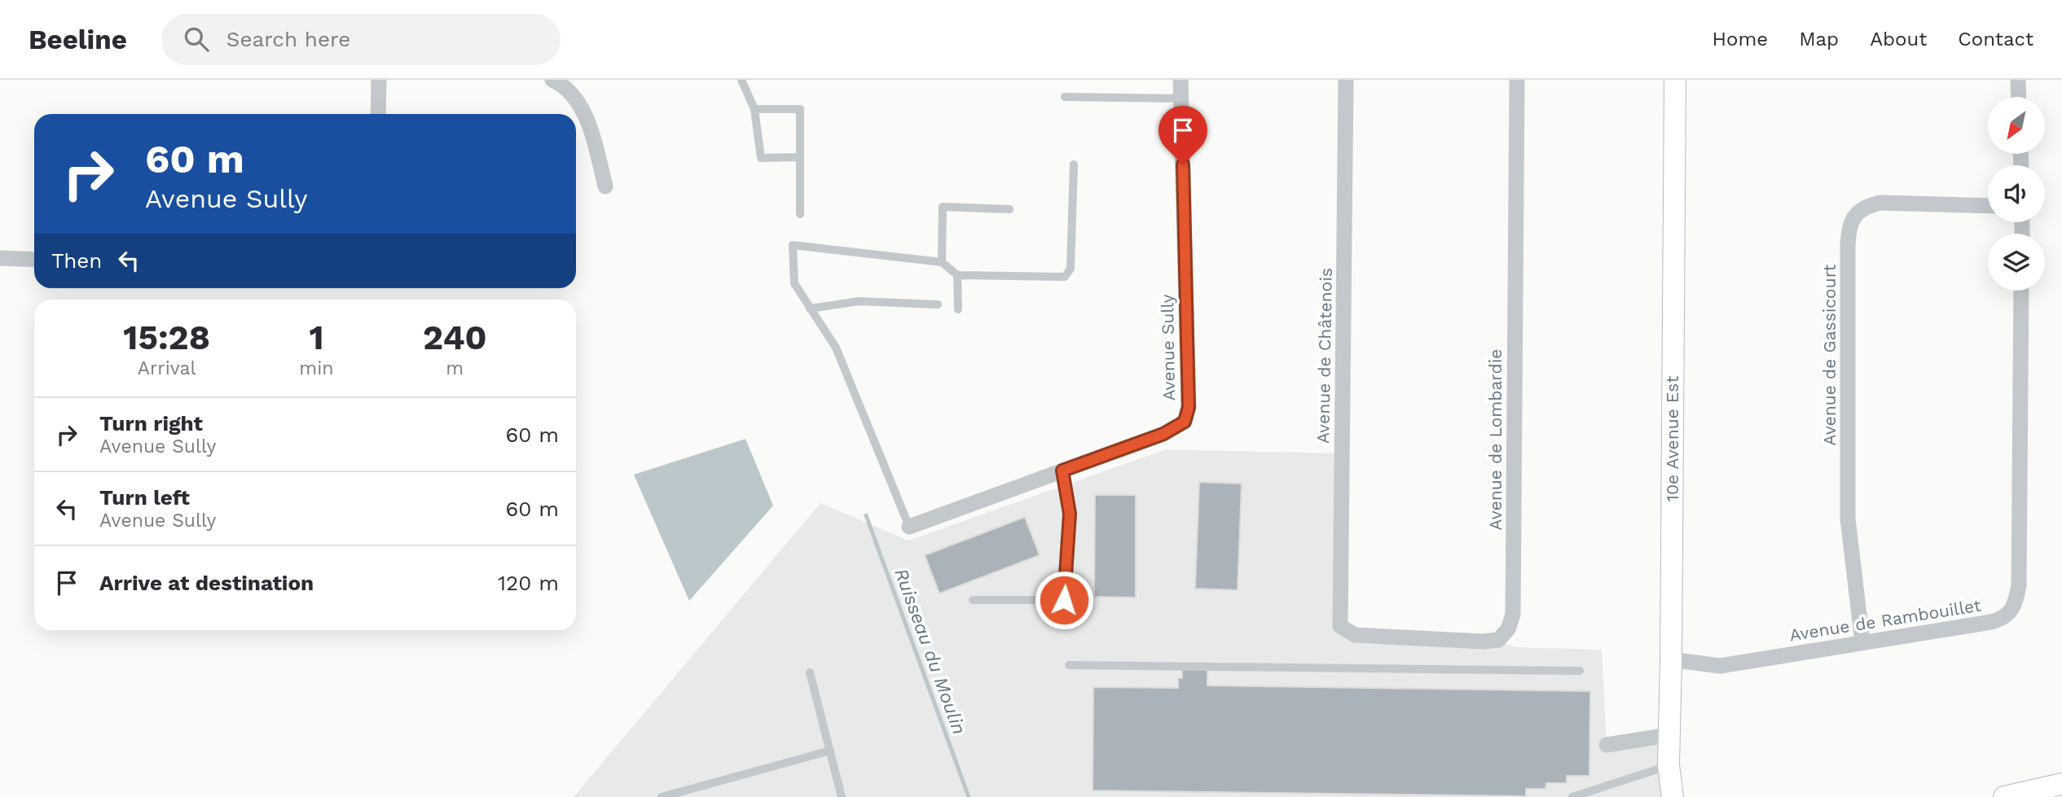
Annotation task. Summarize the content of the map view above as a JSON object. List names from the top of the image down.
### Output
{
  "streets": {
    "street": [
      "Avenue Sully",
      "Avenue de Gassicourt",
      "Avenue de Châtenois",
      "10e Avenue Est",
      "Avenue de Lombardie",
      "Avenue de Rambouillet"
    ]
  },
  "crossings": [
    ["Avenue de Gassicourt", "Avenue de Rambouillet"],
    ["Avenue de Châtenois", "Avenue de Lombardie"],
    ["10e Avenue Est", "Avenue de Rambouillet"]
  ],
  "water": ["Ruisseau du Moulin"],
  "north": "bottom left",
  "page": {
    "header": "Beeline",
    "search": "Search here",
    "nav": [
      "Home",
      "Map",
      "About",
      "Contact"
    ],
    "turn": ["60 m", "Avenue Sully"],
    "then": "Then",
    "eta": [
      "15:28",
      "Arrival",
      "1",
      "min",
      "240",
      "m"
    ],
    "list": [
      {
        "name": "Turn right",
        "note": "Avenue Sully",
        "value": "60 m"
      },
      {
        "name": "Turn left",
        "note": "Avenue Sully",
        "value": "60 m"
      },
      {
        "name": "Arrive at destination",
        "value": "120 m"
      }
    ]
  }
}
